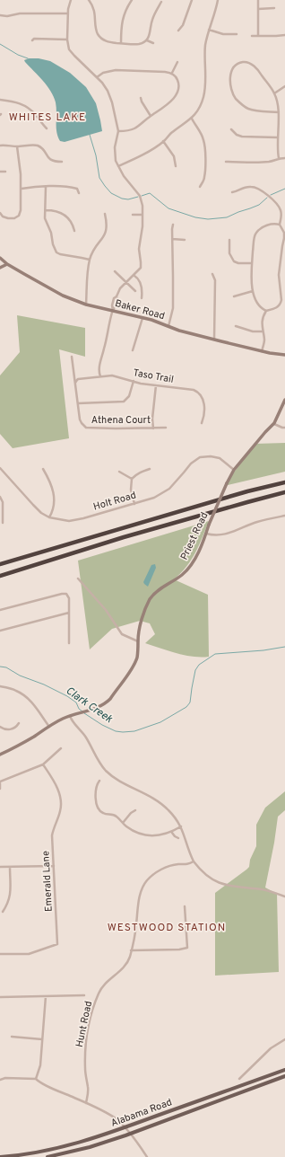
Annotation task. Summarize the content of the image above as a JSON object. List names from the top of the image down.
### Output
{
  "streets": {
    "main road": ["Alabama Road"],
    "street": [
      "Baker Road",
      "Taso Trail",
      "Athena Court",
      "Holt Road",
      "Priest Road",
      "Emerald Lane",
      "Hunt Road"
    ]
  },
  "crossings": [
    ["Taso Trail", "Athena Court"],
    ["Holt Road", "Priest Road"]
  ],
  "districts": ["WHITES LAKE", "WESTWOOD STATION"],
  "water": ["Clark Creek"]
}
